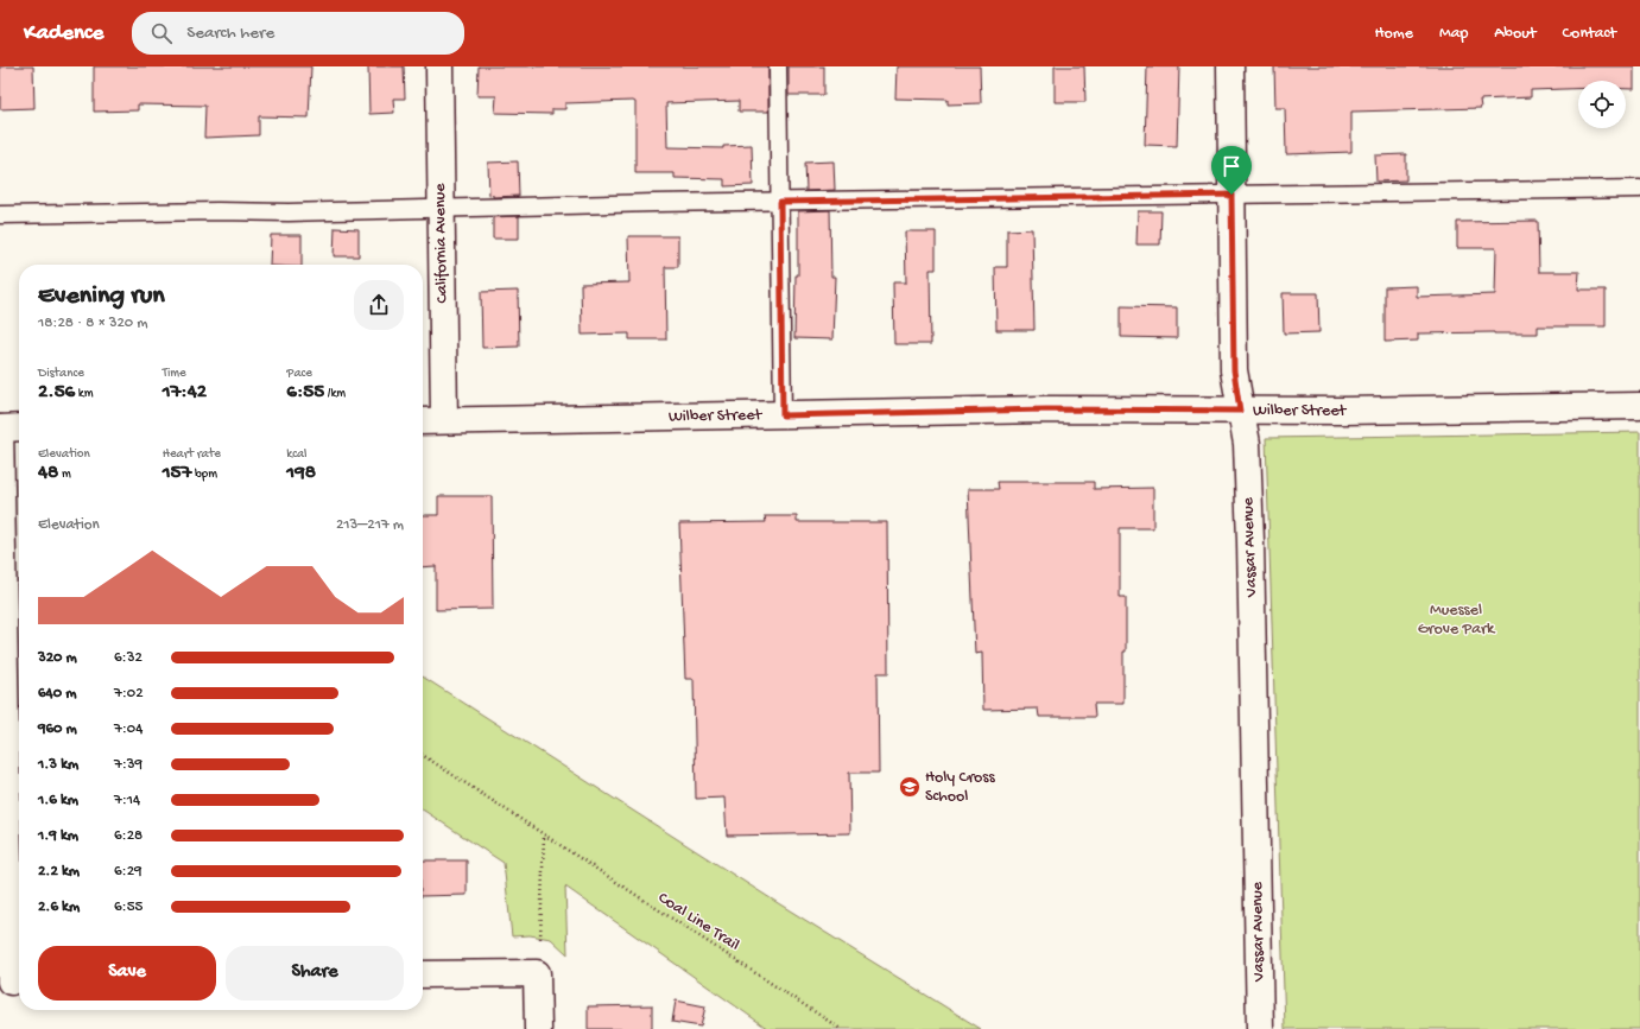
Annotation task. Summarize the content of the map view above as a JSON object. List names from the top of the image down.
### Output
{
  "streets": {
    "street": ["California Avenue", "Wilber Street", "Vassar Avenue"],
    "path": ["Coal Line Trail"]
  },
  "crossings": [
    ["California Avenue", "Wilber Street"],
    ["Wilber Street", "Vassar Avenue"]
  ],
  "parks": ["Muessel Grove Park"],
  "places": {
    "school or university": ["Holy Cross School"]
  },
  "page": {
    "header": "Kadence",
    "search": "Search here",
    "nav": [
      "Home",
      "Map",
      "About",
      "Contact"
    ],
    "heading": ["Evening run", "18:28 · 8 × 320 m"],
    "stats": [
      ["Distance", "2.56 km"],
      ["Time", "17:42"],
      ["Pace", "6:55 /km"],
      ["Elevation", "48 m"],
      ["Heart rate", "157 bpm"],
      ["kcal", "198"]
    ],
    "chart": ["Elevation", "213–217 m"],
    "list": [
      {
        "name": "320 m",
        "note": "6:32"
      },
      {
        "name": "640 m",
        "note": "7:02"
      },
      {
        "name": "960 m",
        "note": "7:04"
      },
      {
        "name": "1.3 km",
        "note": "7:39"
      },
      {
        "name": "1.6 km",
        "note": "7:14"
      },
      {
        "name": "1.9 km",
        "note": "6:28"
      },
      {
        "name": "2.2 km",
        "note": "6:29"
      },
      {
        "name": "2.6 km",
        "note": "6:55"
      }
    ],
    "buttons": ["Save", "Share"]
  }
}
